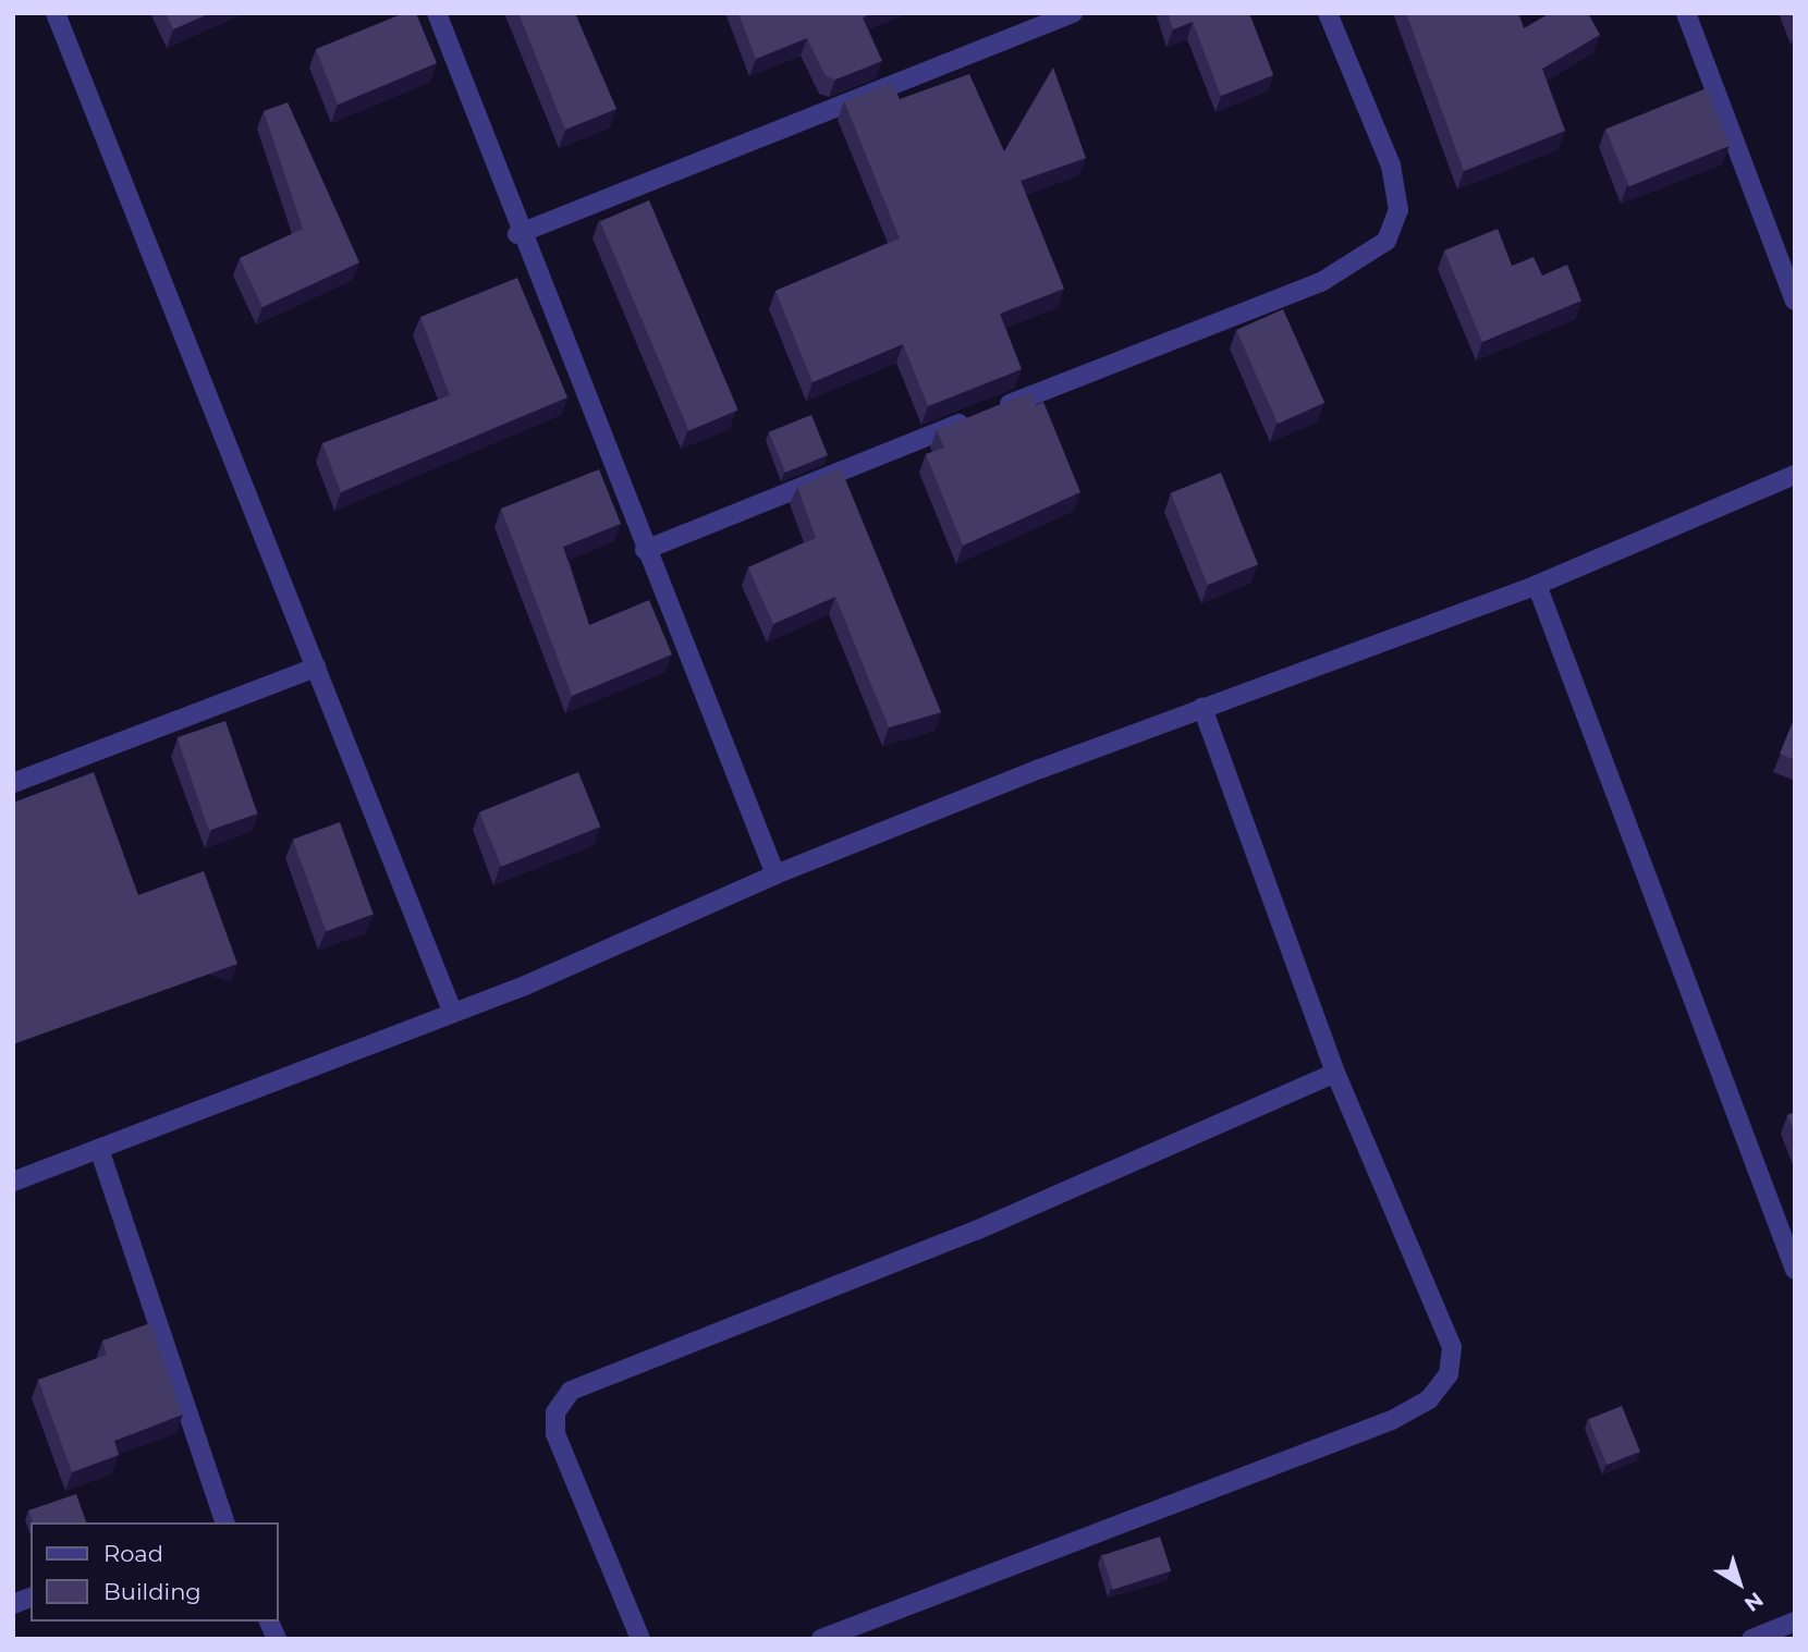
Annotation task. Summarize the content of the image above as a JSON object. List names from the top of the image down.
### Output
{
  "legend": ["Road", "Building"],
  "north": "bottom right"
}
